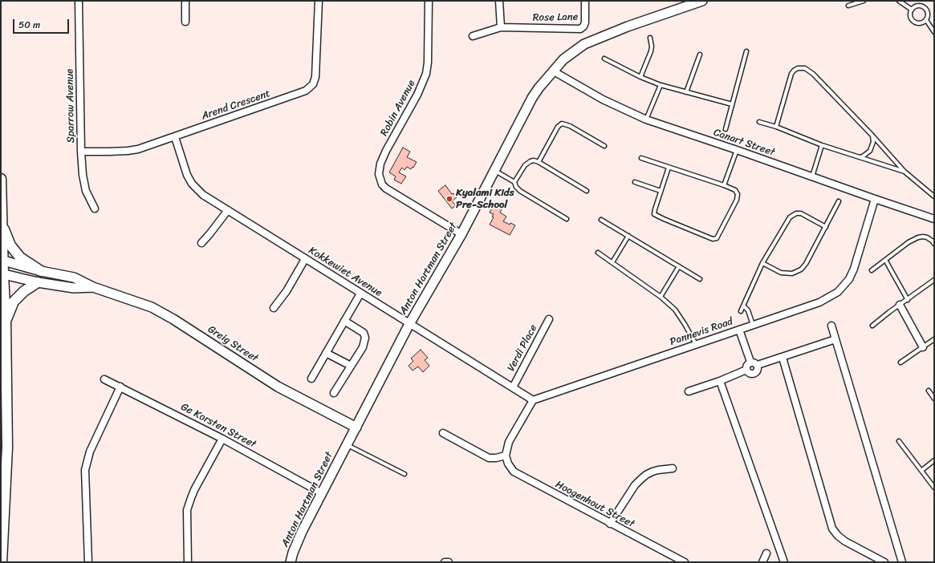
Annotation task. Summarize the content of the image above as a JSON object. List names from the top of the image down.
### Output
{
  "streets": {
    "street": [
      "Rose Lane",
      "Arend Crescent",
      "Sparrow Avenue",
      "Robin Avenue",
      "Canart Street",
      "Anton Hartman Street",
      "Kokkewiet Avenue",
      "Pannevis Road",
      "Greig Street",
      "Verdi Place",
      "Ge Korsten Street",
      "Hoogenhout Street"
    ]
  },
  "crossings": [
    ["Arend Crescent", "Sparrow Avenue"],
    ["Arend Crescent", "Kokkewiet Avenue"],
    ["Robin Avenue", "Anton Hartman Street"],
    ["Canart Street", "Anton Hartman Street"],
    ["Canart Street", "Pannevis Road"],
    ["Anton Hartman Street", "Kokkewiet Avenue"],
    ["Anton Hartman Street", "Greig Street"],
    ["Anton Hartman Street", "Ge Korsten Street"],
    ["Kokkewiet Avenue", "Pannevis Road"],
    ["Kokkewiet Avenue", "Verdi Place"]
  ],
  "places": ["Kyalami Kids Pre-School"],
  "scale_bar": "50 m"
}
